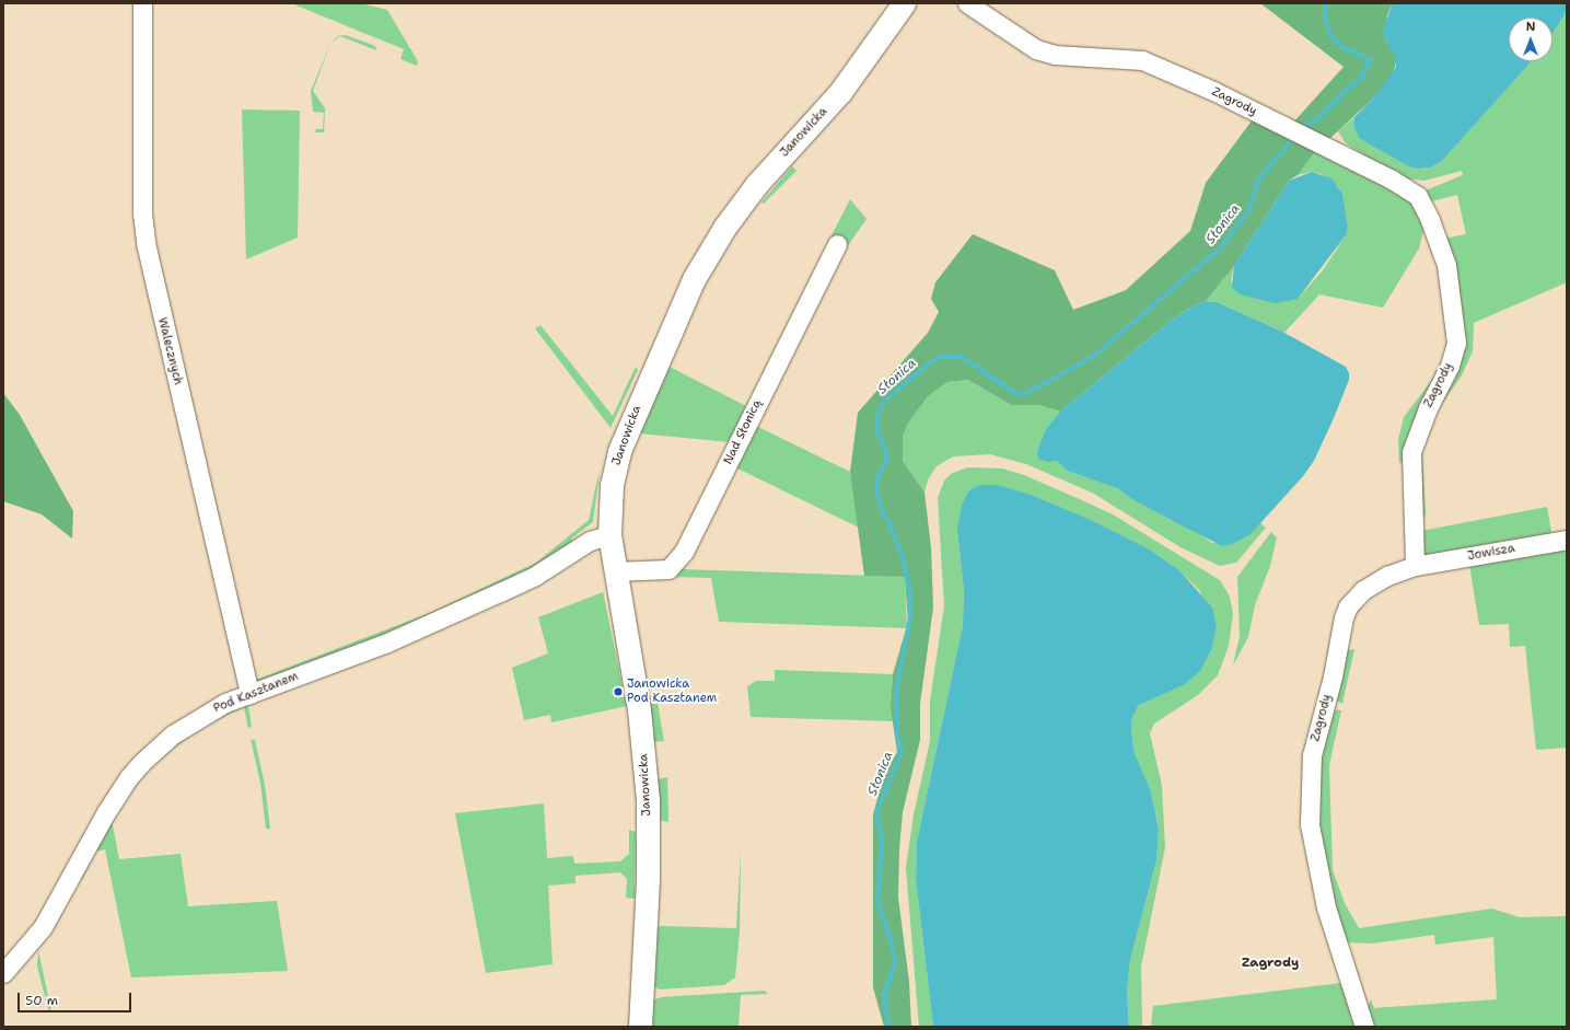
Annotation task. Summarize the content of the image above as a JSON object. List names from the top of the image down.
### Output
{
  "streets": {
    "street": [
      "Zagrody",
      "Janowicka",
      "Walecznych",
      "Nad Słonicą",
      "Jowisza",
      "Pod Kasztanem"
    ]
  },
  "crossings": [
    ["Zagrody", "Jowisza"],
    ["Janowicka", "Nad Słonicą"],
    ["Janowicka", "Pod Kasztanem"],
    ["Walecznych", "Pod Kasztanem"]
  ],
  "districts": ["Zagrody"],
  "water": ["Słonica"],
  "places": ["Janowicka Pod Kasztanem"],
  "scale_bar": "50 m",
  "north": "top"
}
